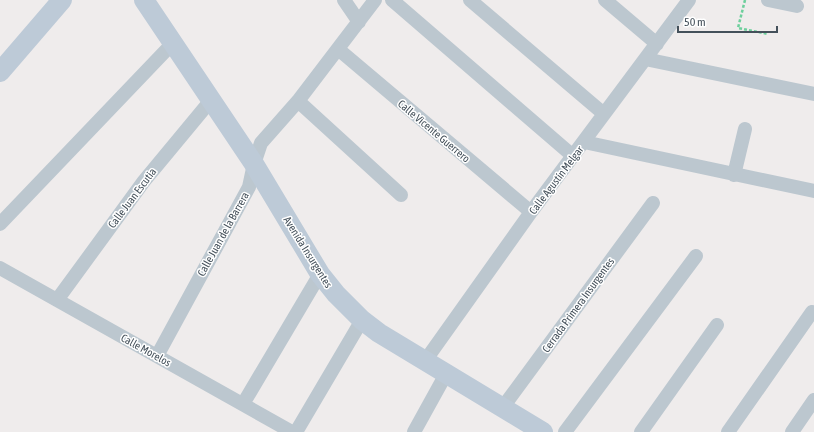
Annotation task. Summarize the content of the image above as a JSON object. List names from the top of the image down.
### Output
{
  "streets": {
    "street": [
      "Calle Vicente Guerrero",
      "Calle Agustín Melgar",
      "Calle Juan Escutia",
      "Calle Juan de la Barrera",
      "Avenida Insurgentes",
      "Cerrada Primera Insurgentes",
      "Calle Morelos"
    ]
  },
  "crossings": [
    ["Calle Vicente Guerrero", "Calle Agustín Melgar"],
    ["Calle Vicente Guerrero", "Calle Juan de la Barrera"],
    ["Calle Agustín Melgar", "Avenida Insurgentes"],
    ["Calle Juan Escutia", "Avenida Insurgentes"],
    ["Calle Juan Escutia", "Calle Morelos"],
    ["Calle Juan de la Barrera", "Avenida Insurgentes"],
    ["Calle Juan de la Barrera", "Calle Morelos"],
    ["Avenida Insurgentes", "Cerrada Primera Insurgentes"]
  ],
  "scale_bar": "50 m"
}
